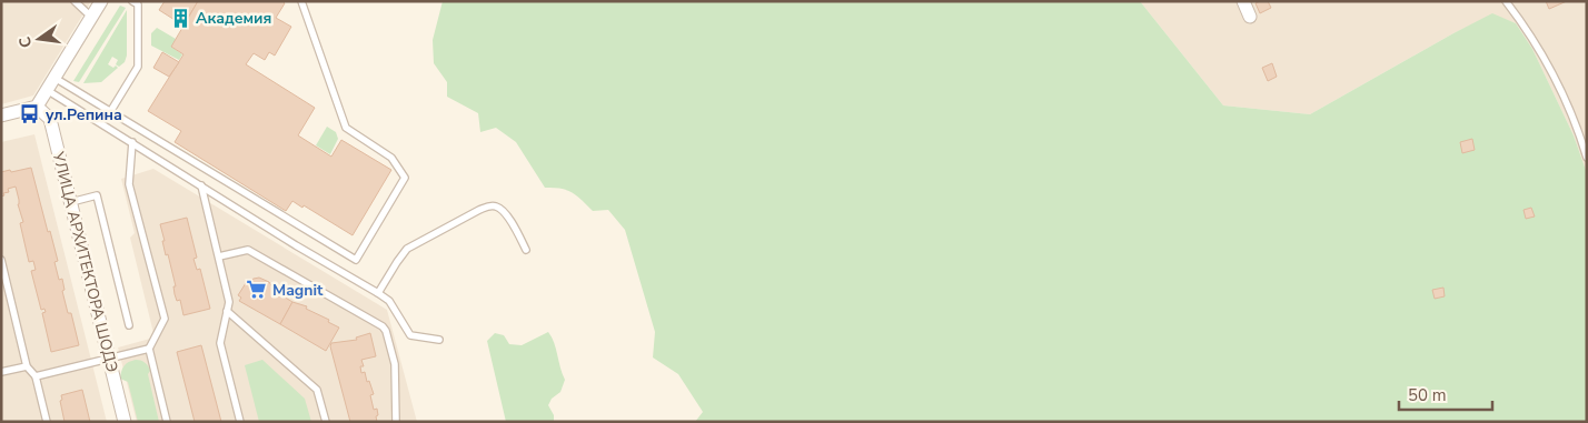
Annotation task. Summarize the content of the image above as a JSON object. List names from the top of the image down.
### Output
{
  "streets": {
    "street": ["УЛИЦА АРХИТЕКТОРА ШОДЭ"]
  },
  "places": {
    "building": ["Академия"],
    "bus stop": ["ул.Репина"],
    "supermarket": ["Magnit"]
  },
  "scale_bar": "50 m",
  "north": "left"
}
